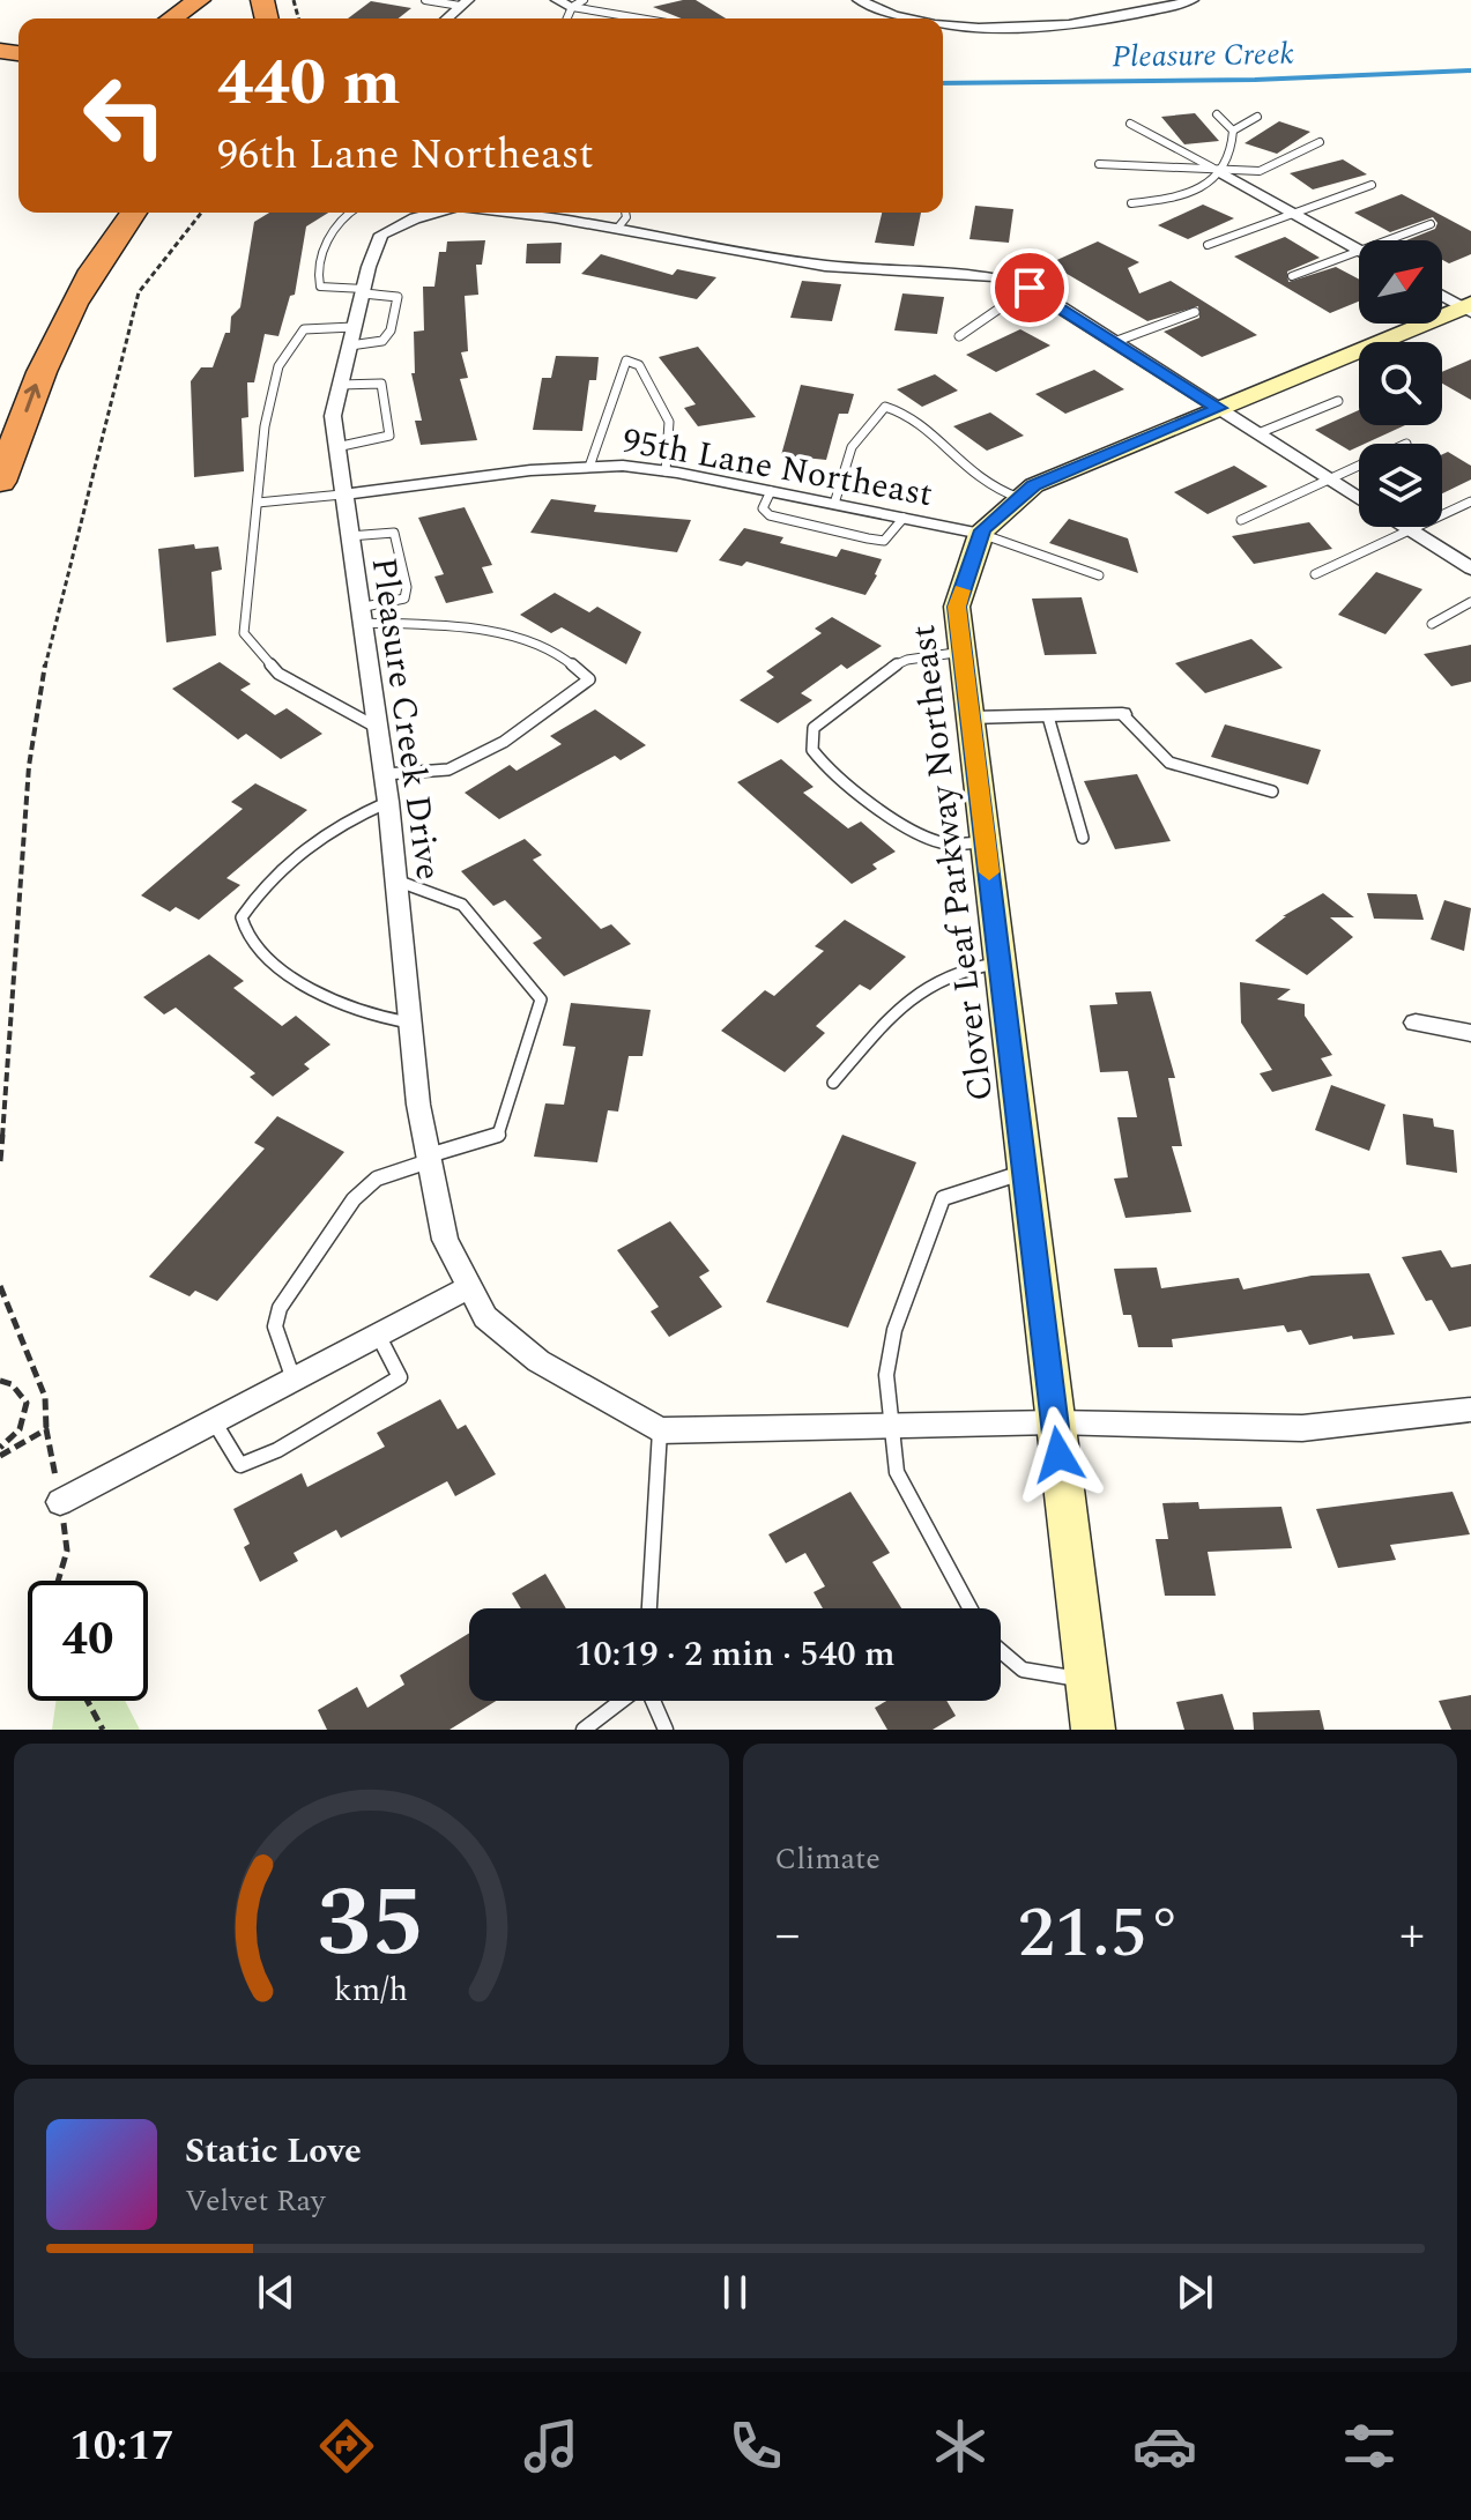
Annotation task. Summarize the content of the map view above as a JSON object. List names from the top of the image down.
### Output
{
  "streets": {
    "street": ["95th Lane Northeast", "Pleasure Creek Drive", "Clover Leaf Parkway Northeast"]
  },
  "crossings": [
    ["95th Lane Northeast", "Pleasure Creek Drive"],
    ["95th Lane Northeast", "Clover Leaf Parkway Northeast"]
  ],
  "water": ["Pleasure Creek"],
  "north": "top right",
  "page": {
    "turn": ["440 m", "96th Lane Northeast"],
    "limit": "40",
    "trip": "10:19 · 2 min · 540 m",
    "tile": "Climate",
    "heat": ["−", "21.5°", "+"],
    "song": ["Static Love", "Velvet Ray"],
    "tabs": "10:17",
    "gauge": ["35", "km/h"]
  }
}
